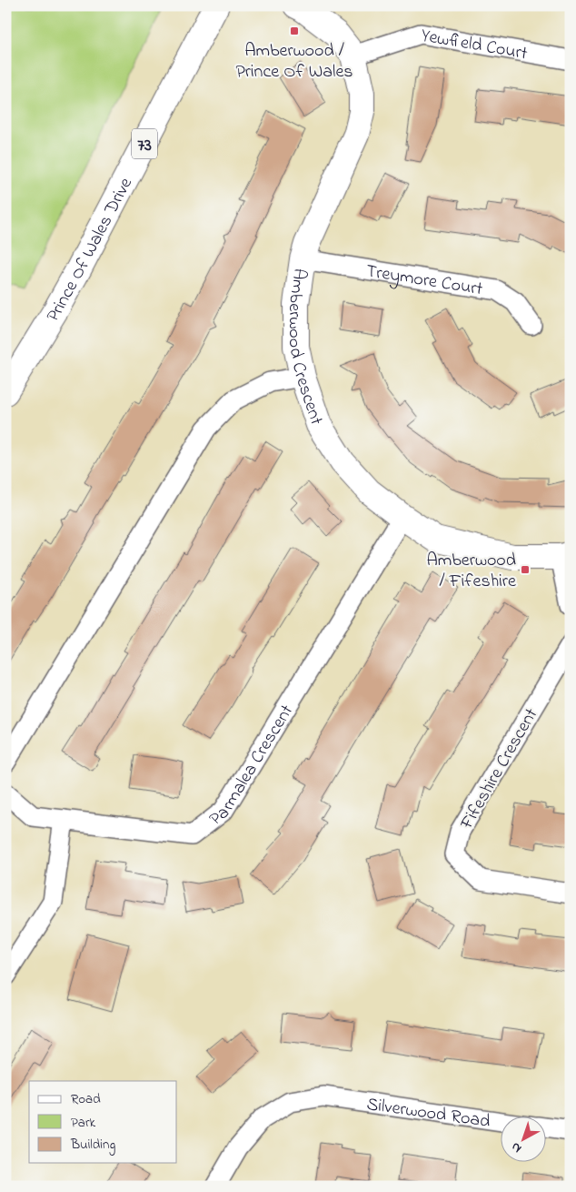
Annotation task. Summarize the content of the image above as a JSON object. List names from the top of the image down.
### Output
{
  "streets": {
    "street": [
      "Yewfield Court",
      "73",
      "Prince Of Wales Drive",
      "Treymore Court",
      "Amberwood Crescent",
      "Parmalea Crescent",
      "Fifeshire Crescent",
      "Silverwood Road"
    ]
  },
  "crossings": [
    ["Yewfield Court", "Amberwood Crescent"],
    ["Treymore Court", "Amberwood Crescent"],
    ["Amberwood Crescent", "Parmalea Crescent"]
  ],
  "places": {
    "transit": ["Amberwood / Prince Of Wales", "Amberwood / Fifeshire"]
  },
  "legend": ["Road", "Park", "Building"],
  "north": "bottom left"
}
